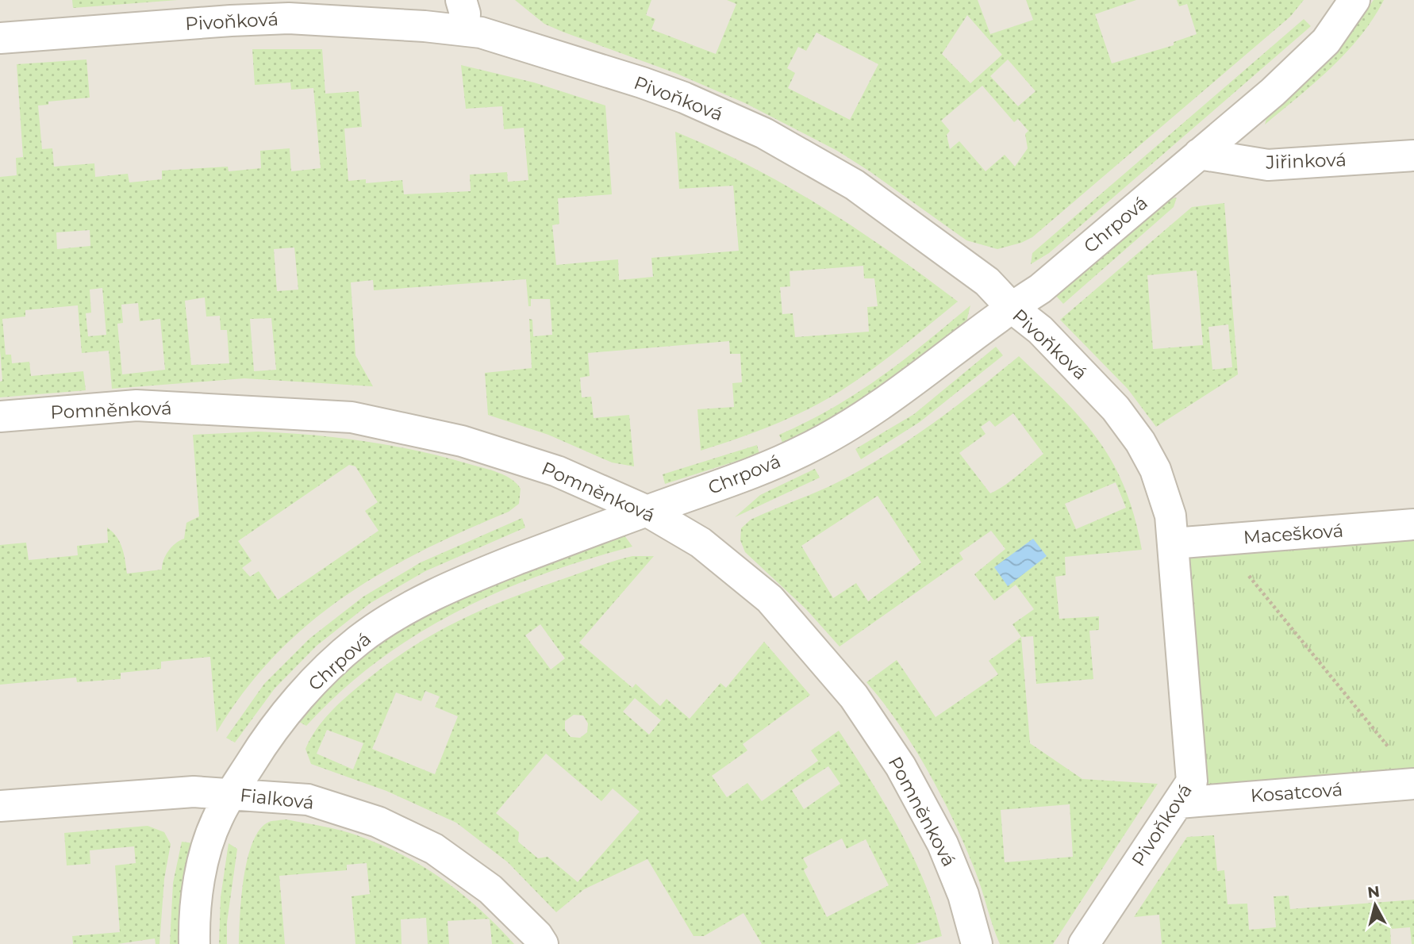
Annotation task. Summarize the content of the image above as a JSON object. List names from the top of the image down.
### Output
{
  "streets": {
    "street": [
      "Pivoňková",
      "Jiřinková",
      "Chrpová",
      "Pomněnková",
      "Macešková",
      "Kosatcová",
      "Fialková"
    ]
  },
  "crossings": [
    ["Pivoňková", "Chrpová"],
    ["Pivoňková", "Macešková"],
    ["Pivoňková", "Kosatcová"],
    ["Jiřinková", "Chrpová"],
    ["Chrpová", "Pomněnková"],
    ["Chrpová", "Fialková"]
  ],
  "north": "top"
}
